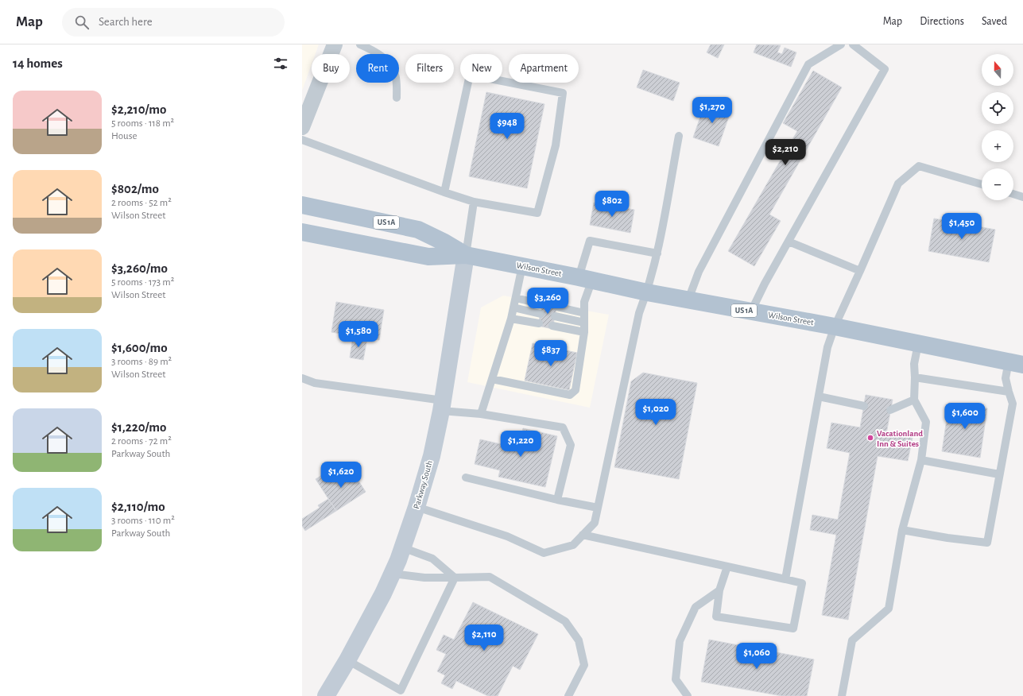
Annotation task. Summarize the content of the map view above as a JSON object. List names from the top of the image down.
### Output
{
  "streets": {
    "main road": ["US 1A", "Wilson Street", "Parkway South"]
  },
  "crossings": [
    ["Wilson Street", "Parkway South"]
  ],
  "places": ["Vacationland Inn & Suites"],
  "north": "top",
  "page": {
    "header": "Map",
    "search": "Search here",
    "nav": ["Map", "Directions", "Saved"],
    "heading": "14 homes",
    "map_buttons": ["+", "−"],
    "chip": [
      "Buy",
      "Rent",
      "Filters",
      "New",
      "Apartment"
    ],
    "list": [
      {
        "name": "$2,210/mo",
        "note": "5 rooms · 118 m² · House"
      },
      {
        "name": "$802/mo",
        "note": "2 rooms · 52 m² · Wilson Street"
      },
      {
        "name": "$3,260/mo",
        "note": "5 rooms · 173 m² · Wilson Street"
      },
      {
        "name": "$1,600/mo",
        "note": "3 rooms · 89 m² · Wilson Street"
      },
      {
        "name": "$1,220/mo",
        "note": "2 rooms · 72 m² · Parkway South"
      },
      {
        "name": "$2,110/mo",
        "note": "3 rooms · 110 m² · Parkway South"
      }
    ],
    "price": [
      "$1,270",
      "$948",
      "$2,210",
      "$802",
      "$1,450",
      "$3,260",
      "$1,580",
      "$837",
      "$1,020",
      "$1,600",
      "$1,220",
      "$1,620",
      "$2,110",
      "$1,060"
    ]
  }
}
